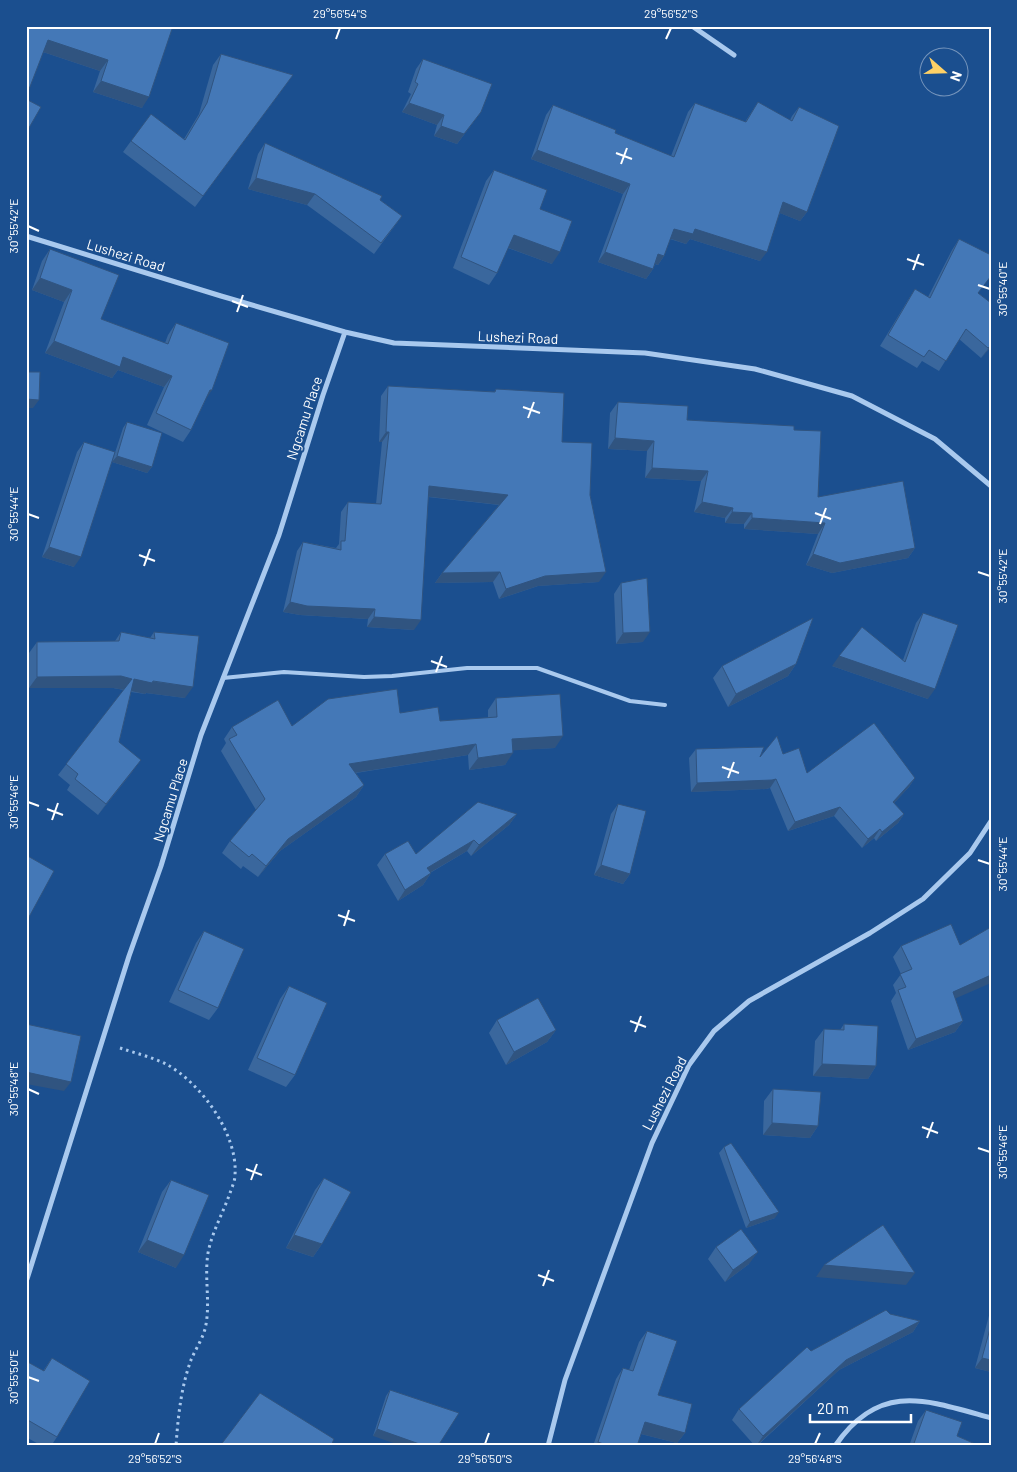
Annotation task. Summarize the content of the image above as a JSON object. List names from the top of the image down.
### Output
{
  "streets": {
    "street": ["Lushezi Road", "Ngcamu Place"]
  },
  "crossings": [
    ["Lushezi Road", "Ngcamu Place"]
  ],
  "scale_bar": "20 m",
  "north": "right",
  "coordinates": [
    "29°56'54\"S",
    "29°56'52\"S",
    "30°55'42\"E",
    "30°55'40\"E",
    "30°55'44\"E",
    "30°55'46\"E",
    "30°55'48\"E",
    "30°55'50\"E",
    "29°56'50\"S",
    "29°56'48\"S"
  ]
}
